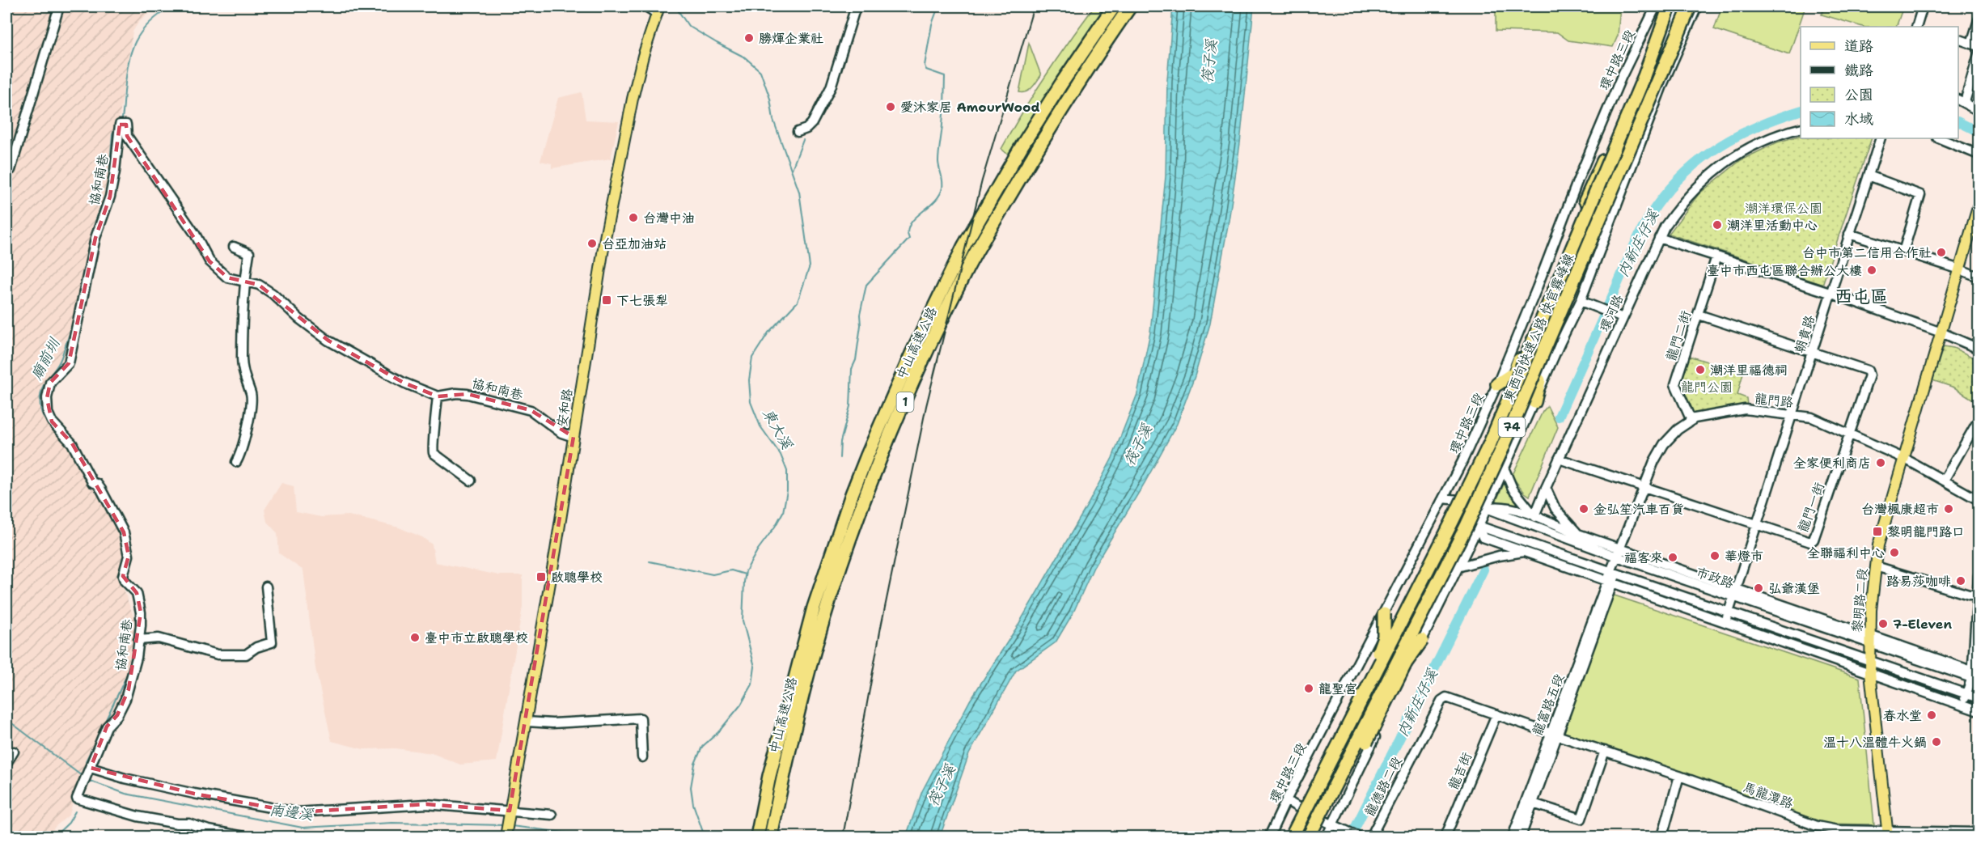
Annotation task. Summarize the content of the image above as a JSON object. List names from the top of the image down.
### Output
{
  "streets": {
    "highway": [
      "東西向快速公路 快官霧峰線",
      "中山高速公路",
      "1",
      "74"
    ],
    "main road": ["安和路", "黎明路二段"],
    "street": [
      "環中路三段",
      "協和南巷",
      "環河路",
      "朝貴路",
      "龍門二街",
      "龍門路",
      "龍門一街",
      "市政路",
      "龍富路五段",
      "龍吉街",
      "龍德路二段",
      "馬龍潭路"
    ]
  },
  "crossings": [
    ["環中路三段", "市政路"],
    ["協和南巷", "安和路"],
    ["環河路", "龍門一街"],
    ["環河路", "市政路"],
    ["朝貴路", "龍門路"],
    ["朝貴路", "龍門一街"],
    ["朝貴路", "市政路"],
    ["龍門二街", "龍門路"],
    ["龍門二街", "龍門一街"],
    ["龍門路", "龍門一街"],
    ["龍門路", "市政路"],
    ["龍門路", "黎明路二段"],
    ["龍門路", "龍富路五段"],
    ["市政路", "黎明路二段"],
    ["黎明路二段", "馬龍潭路"],
    ["龍富路五段", "馬龍潭路"],
    ["龍吉街", "馬龍潭路"],
    ["龍德路二段", "馬龍潭路"]
  ],
  "districts": ["西屯區"],
  "water": [
    "筏子溪",
    "內新庄仔溪",
    "廟前圳",
    "東大溪",
    "南邊溪"
  ],
  "parks": ["潮洋環保公園", "龍門公園"],
  "places": {
    "other": [
      "勝煇企業社",
      "愛沐家居 AmourWood",
      "台灣中油",
      "潮洋里活動中心",
      "台亞加油站",
      "台中市第二信用合作社",
      "臺中市西屯區聯合辦公大樓",
      "潮洋里福德祠",
      "全家便利商店",
      "金弘笙汽車百貨",
      "台灣楓康超市",
      "全聯福利中心",
      "華燈市",
      "福客來",
      "路易莎咖啡",
      "弘爺漢堡",
      "7-Eleven",
      "臺中市立啟聰學校",
      "龍聖宮",
      "春水堂",
      "溫十八溫體牛火鍋"
    ],
    "transit": ["下七張犁", "黎明龍門路口", "啟聰學校"]
  },
  "legend": [
    "道路",
    "鐵路",
    "公園",
    "水域"
  ]
}
